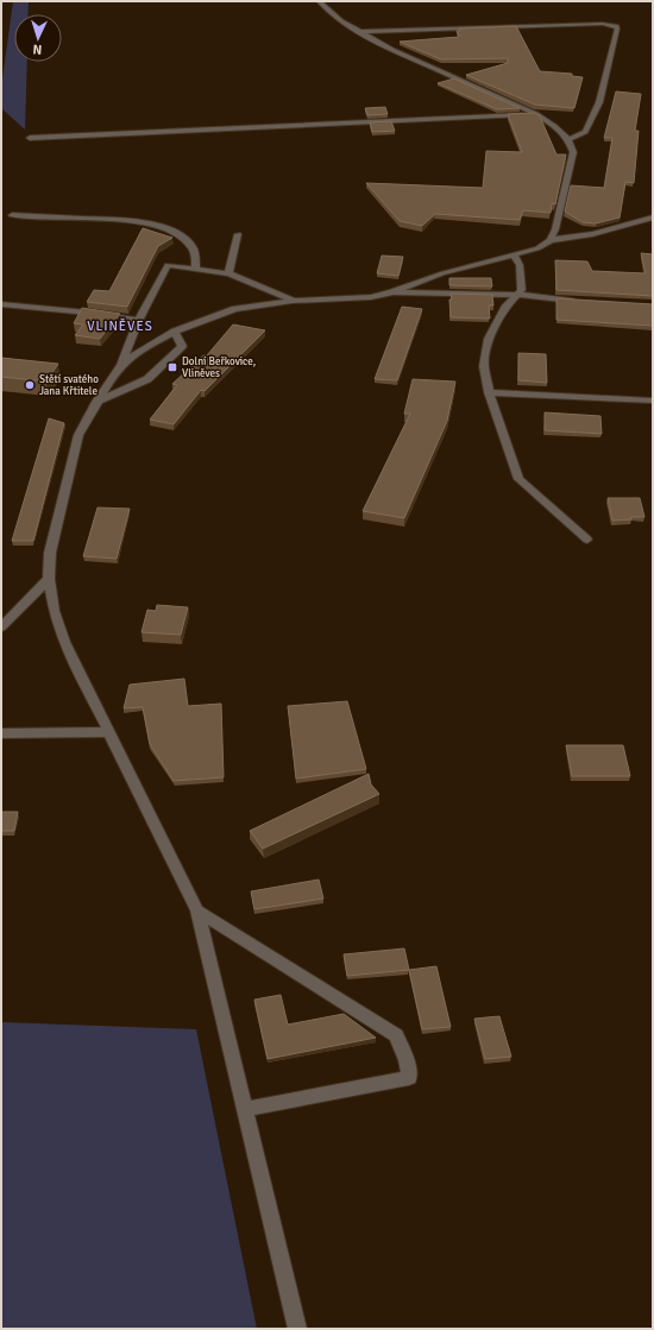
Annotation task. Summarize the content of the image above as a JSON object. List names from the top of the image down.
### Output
{
  "districts": ["VLINĚVES"],
  "places": {
    "transit": ["Dolní Beřkovice, Vliněves"],
    "other": ["Stětí svatého Jana Křtitele"]
  },
  "north": "bottom"
}
